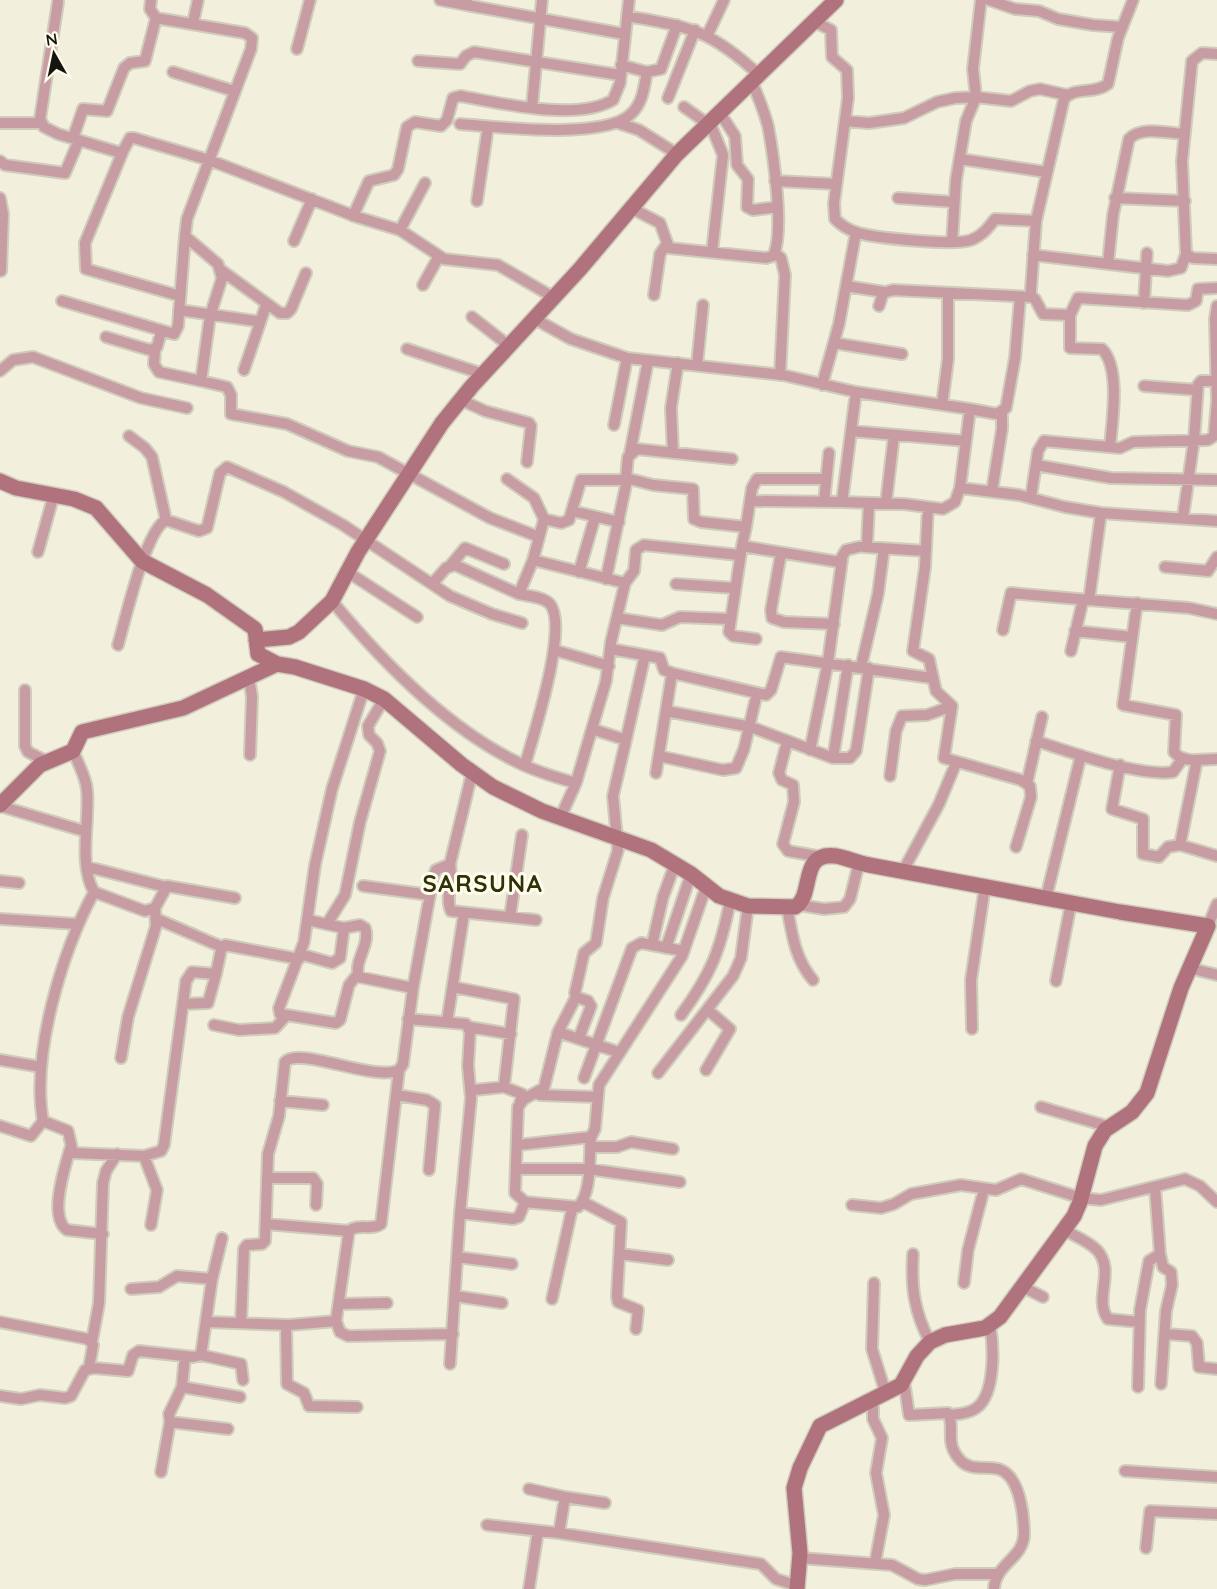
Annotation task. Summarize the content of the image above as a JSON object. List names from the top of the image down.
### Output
{
  "districts": ["SARSUNA"],
  "north": "top"
}
